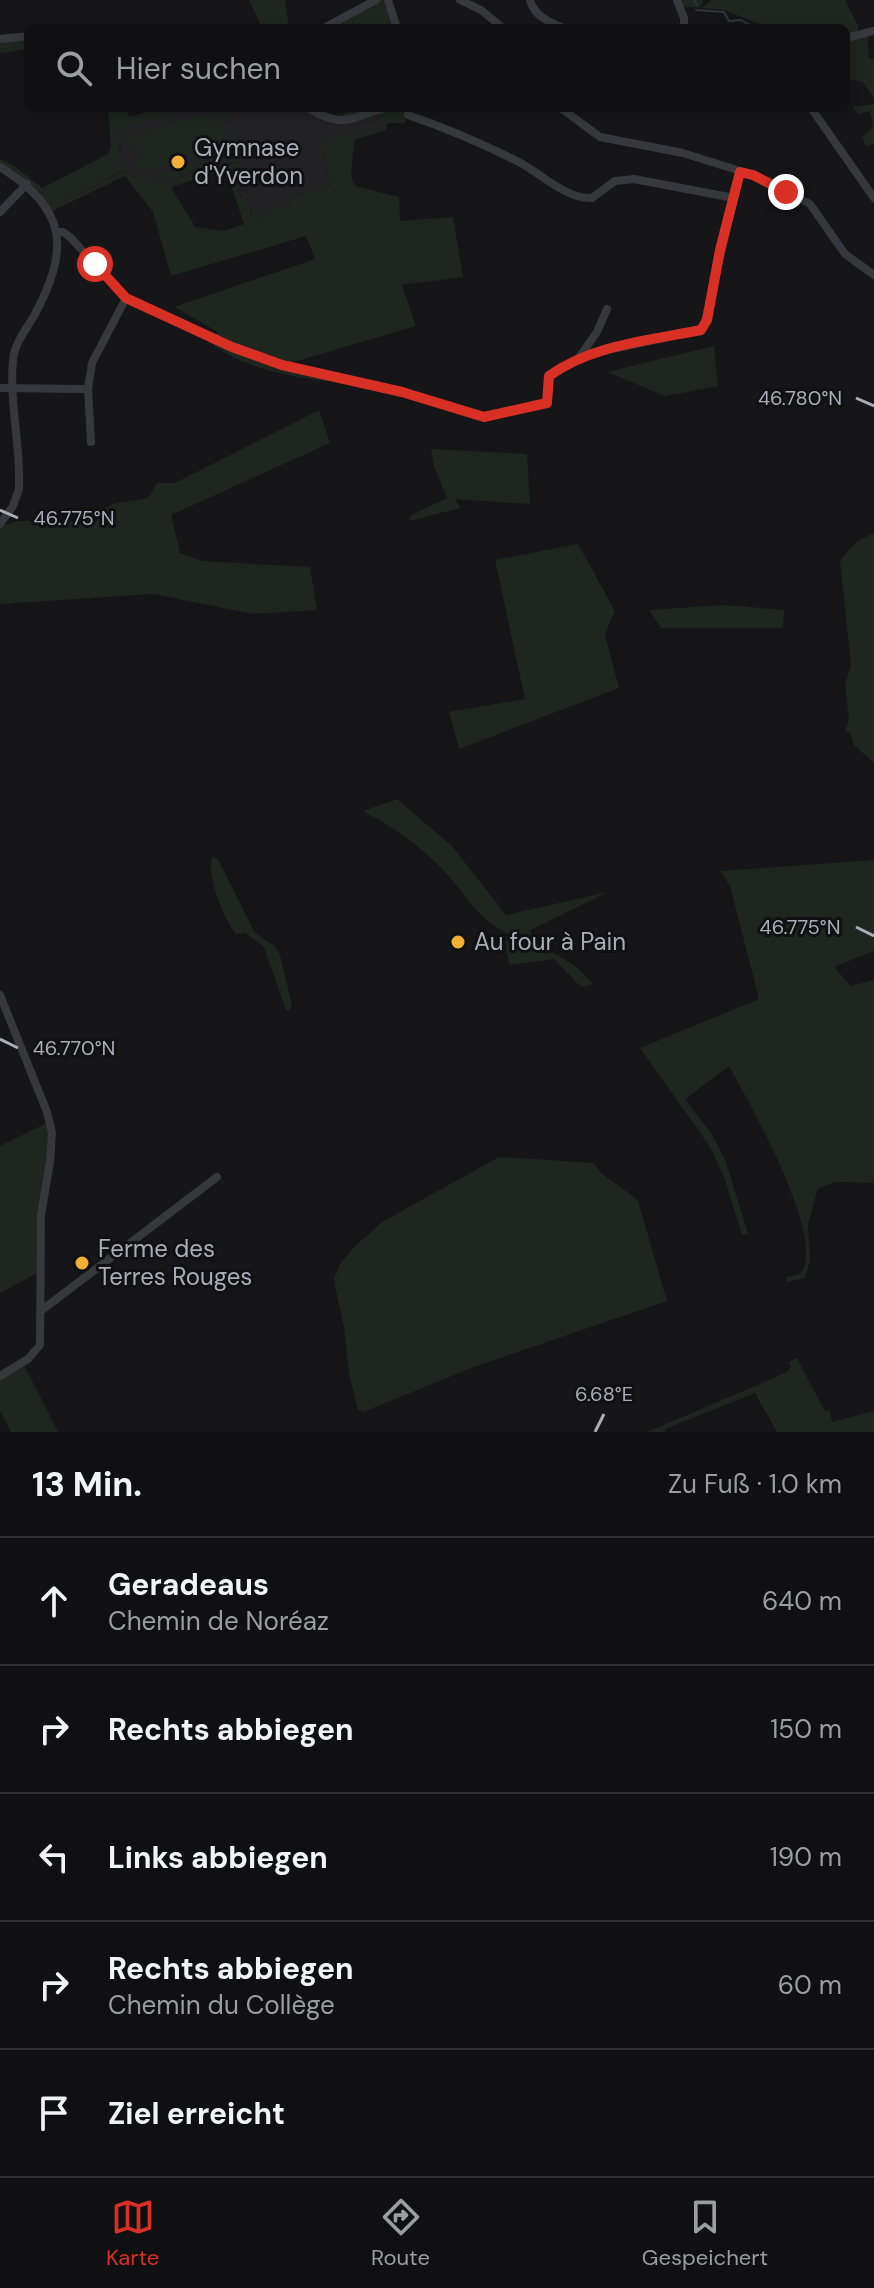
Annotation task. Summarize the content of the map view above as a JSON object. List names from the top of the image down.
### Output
{
  "places": ["Gymnase d'Yverdon", "Au four à Pain", "Ferme des Terres Rouges"],
  "page": {
    "search": "Hier suchen",
    "heading": ["13 Min.", "Zu Fuß · 1.0 km"],
    "list": [
      ["Geradeaus", "Chemin de Noréaz", "640 m"],
      ["Rechts abbiegen", "150 m"],
      ["Links abbiegen", "190 m"],
      ["Rechts abbiegen", "Chemin du Collège", "60 m"],
      "Ziel erreicht"
    ],
    "nav": ["Karte", "Route", "Gespeichert"]
  },
  "coordinates": [
    "46.780°N",
    "46.775°N",
    "46.770°N",
    "6.68°E"
  ]
}
